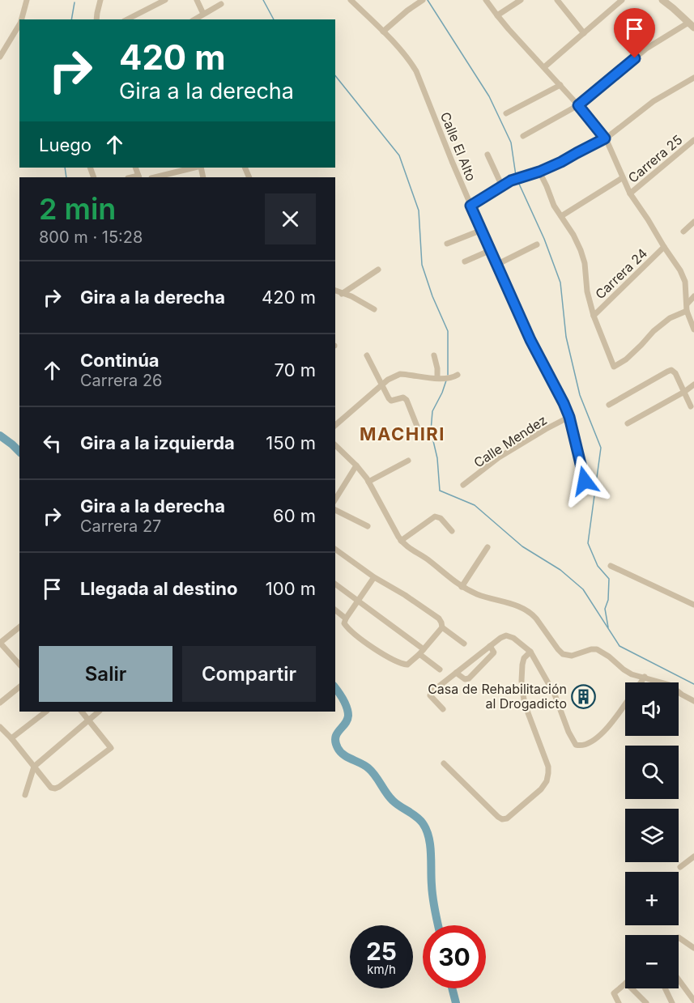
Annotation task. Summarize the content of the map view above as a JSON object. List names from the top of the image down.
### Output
{
  "streets": {
    "street": [
      "Calle El Alto",
      "Carrera 25",
      "Carrera 24",
      "Calle Mendez"
    ]
  },
  "crossings": [
    ["Calle El Alto", "Calle Mendez"]
  ],
  "districts": ["MACHIRI"],
  "places": {
    "building": ["Casa de Rehabilitación al Drogadicto"]
  },
  "page": {
    "turn": ["420 m", "Gira a la derecha"],
    "then": "Luego",
    "heading": ["2 min", "800 m · 15:28"],
    "list": [
      {
        "name": "Gira a la derecha",
        "value": "420 m"
      },
      {
        "name": "Continúa",
        "note": "Carrera 26",
        "value": "70 m"
      },
      {
        "name": "Gira a la izquierda",
        "value": "150 m"
      },
      {
        "name": "Gira a la derecha",
        "note": "Carrera 27",
        "value": "60 m"
      },
      {
        "name": "Llegada al destino",
        "value": "100 m"
      }
    ],
    "buttons": ["Salir", "Compartir"],
    "map_buttons": ["+", "−"],
    "speed": "25 km/h",
    "limit": "30"
  }
}
